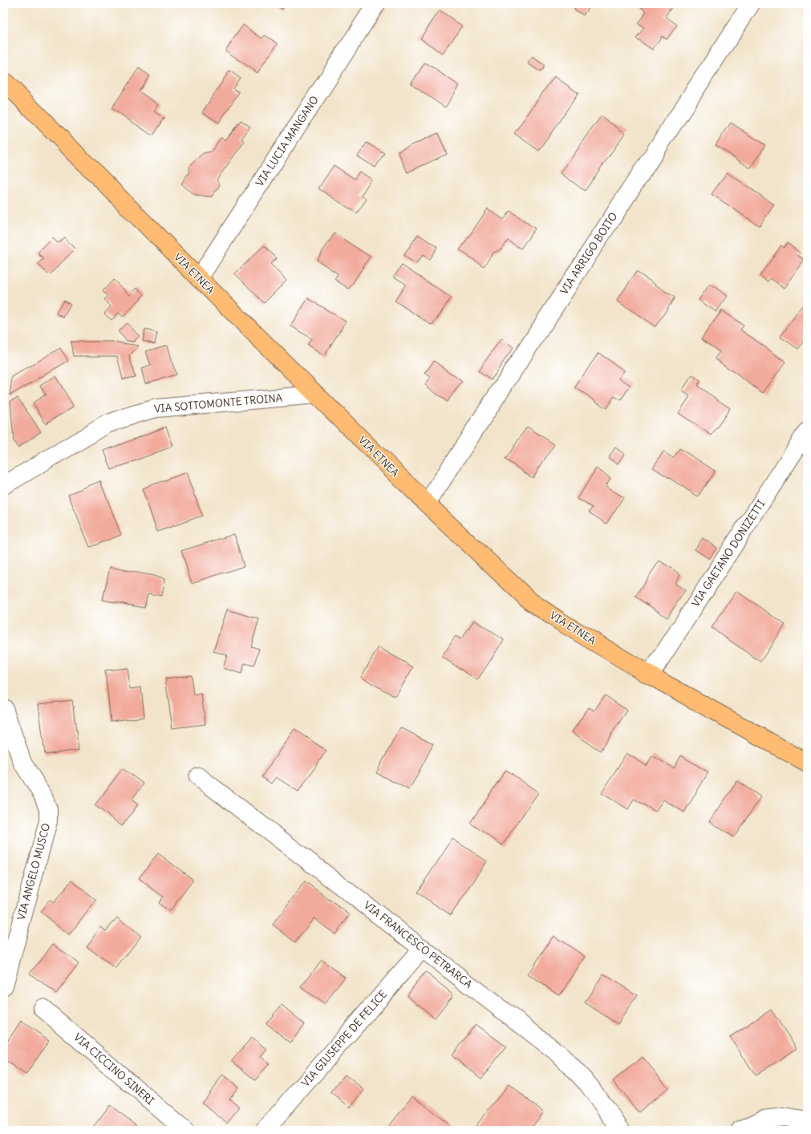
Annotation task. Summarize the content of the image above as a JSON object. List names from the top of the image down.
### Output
{
  "streets": {
    "main road": ["VIA ETNEA"],
    "street": [
      "VIA LUCIA MANGANO",
      "VIA ARRIGO BOITO",
      "VIA SOTTOMONTE TROINA",
      "VIA GAETANO DONIZETTI",
      "VIA ANGELO MUSCO",
      "VIA FRANCESCO PETRARCA",
      "VIA GIUSEPPE DE FELICE",
      "VIA CICCINO SINERI"
    ]
  },
  "crossings": [
    ["VIA LUCIA MANGANO", "VIA ETNEA"],
    ["VIA ARRIGO BOITO", "VIA ETNEA"],
    ["VIA ETNEA", "VIA SOTTOMONTE TROINA"],
    ["VIA ETNEA", "VIA GAETANO DONIZETTI"],
    ["VIA FRANCESCO PETRARCA", "VIA GIUSEPPE DE FELICE"]
  ]
}
